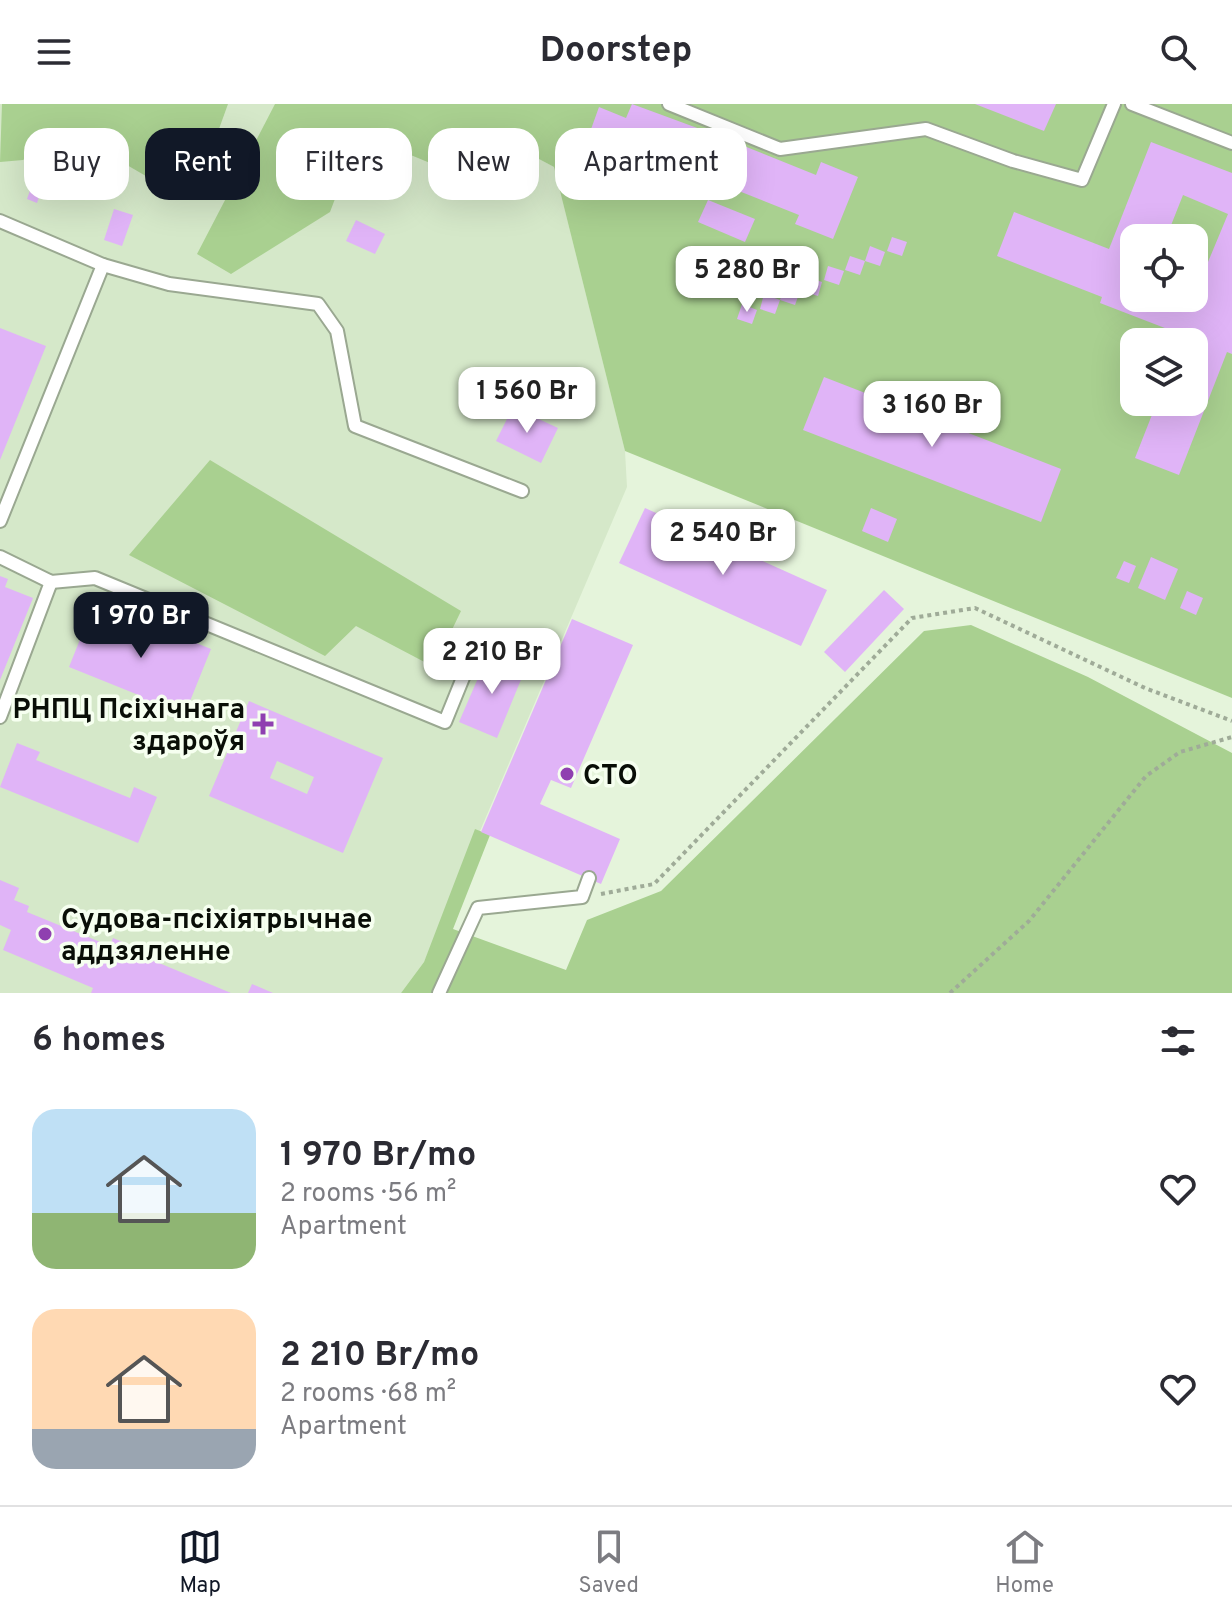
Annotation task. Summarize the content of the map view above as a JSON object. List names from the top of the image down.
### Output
{
  "places": {
    "health": ["РНПЦ Псіхічнага здароўя"],
    "other": ["СТО", "Судова-псіхіятрычнае аддзяленне"]
  },
  "page": {
    "header": "Doorstep",
    "chip": [
      "Buy",
      "Rent",
      "Filters",
      "New",
      "Apartment"
    ],
    "price": [
      "5 280 Br",
      "1 560 Br",
      "3 160 Br",
      "2 540 Br",
      "1 970 Br",
      "2 210 Br"
    ],
    "heading": "6 homes",
    "list": [
      {
        "name": "1 970 Br/mo",
        "note": "2 rooms · 56 m² · Apartment"
      },
      {
        "name": "2 210 Br/mo",
        "note": "2 rooms · 68 m² · Apartment"
      }
    ],
    "tabs": ["Map", "Saved", "Home"]
  }
}
